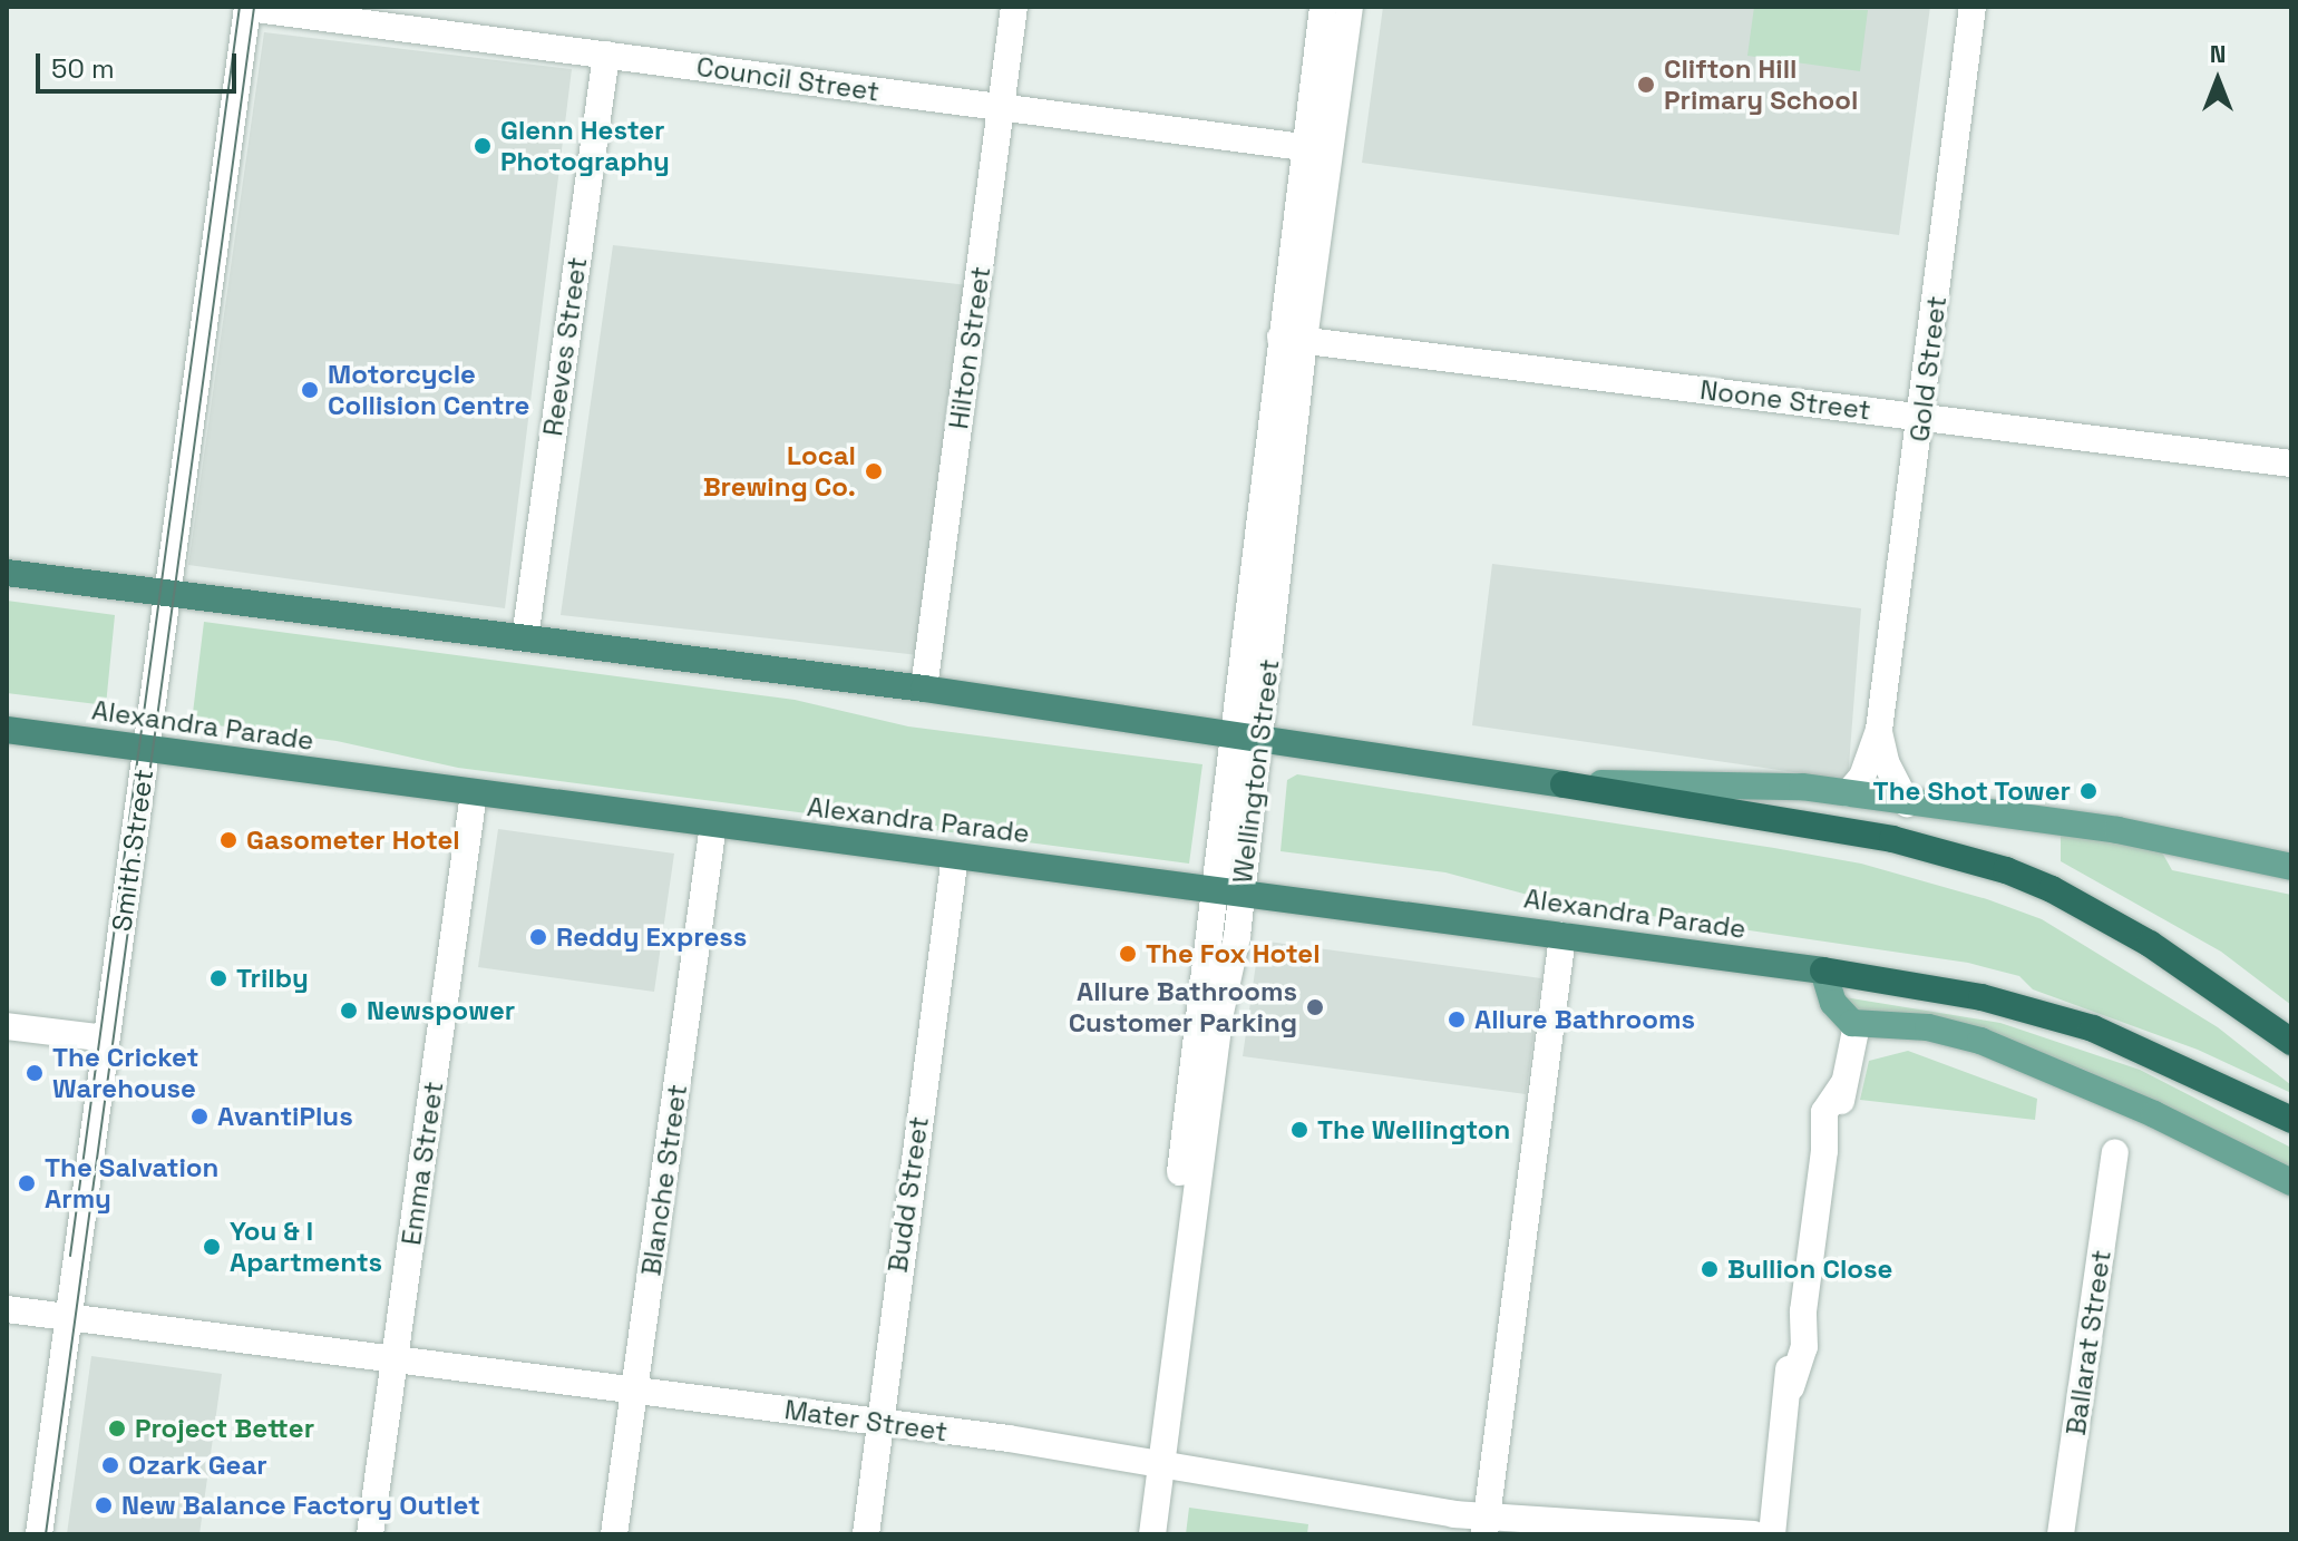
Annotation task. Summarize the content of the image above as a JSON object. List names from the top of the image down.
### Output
{
  "streets": {
    "highway": ["Alexandra Parade"],
    "street": [
      "Council Street",
      "Reeves Street",
      "Hilton Street",
      "Gold Street",
      "Noone Street",
      "Wellington Street",
      "Smith Street",
      "Emma Street",
      "Blanche Street",
      "Budd Street",
      "Ballarat Street",
      "Mater Street"
    ]
  },
  "crossings": [
    ["Council Street", "Reeves Street"],
    ["Council Street", "Hilton Street"],
    ["Council Street", "Wellington Street"],
    ["Council Street", "Smith Street"],
    ["Gold Street", "Noone Street"],
    ["Noone Street", "Wellington Street"],
    ["Alexandra Parade", "Wellington Street"],
    ["Alexandra Parade", "Smith Street"],
    ["Alexandra Parade", "Emma Street"],
    ["Alexandra Parade", "Blanche Street"],
    ["Alexandra Parade", "Budd Street"],
    ["Wellington Street", "Mater Street"],
    ["Smith Street", "Mater Street"],
    ["Emma Street", "Mater Street"],
    ["Blanche Street", "Mater Street"],
    ["Budd Street", "Mater Street"]
  ],
  "places": [
    "Clifton Hill Primary School",
    "Glenn Hester Photography",
    "Motorcycle Collision Centre",
    "Local Brewing Co.",
    "The Shot Tower",
    "Gasometer Hotel",
    "Reddy Express",
    "The Fox Hotel",
    "Trilby",
    "Allure Bathrooms Customer Parking",
    "Newspower",
    "Allure Bathrooms",
    "The Cricket Warehouse",
    "AvantiPlus",
    "The Wellington",
    "The Salvation Army",
    "You & I Apartments",
    "Bullion Close",
    "Project Better",
    "Ozark Gear",
    "New Balance Factory Outlet"
  ],
  "scale_bar": "50 m",
  "north": "top"
}
